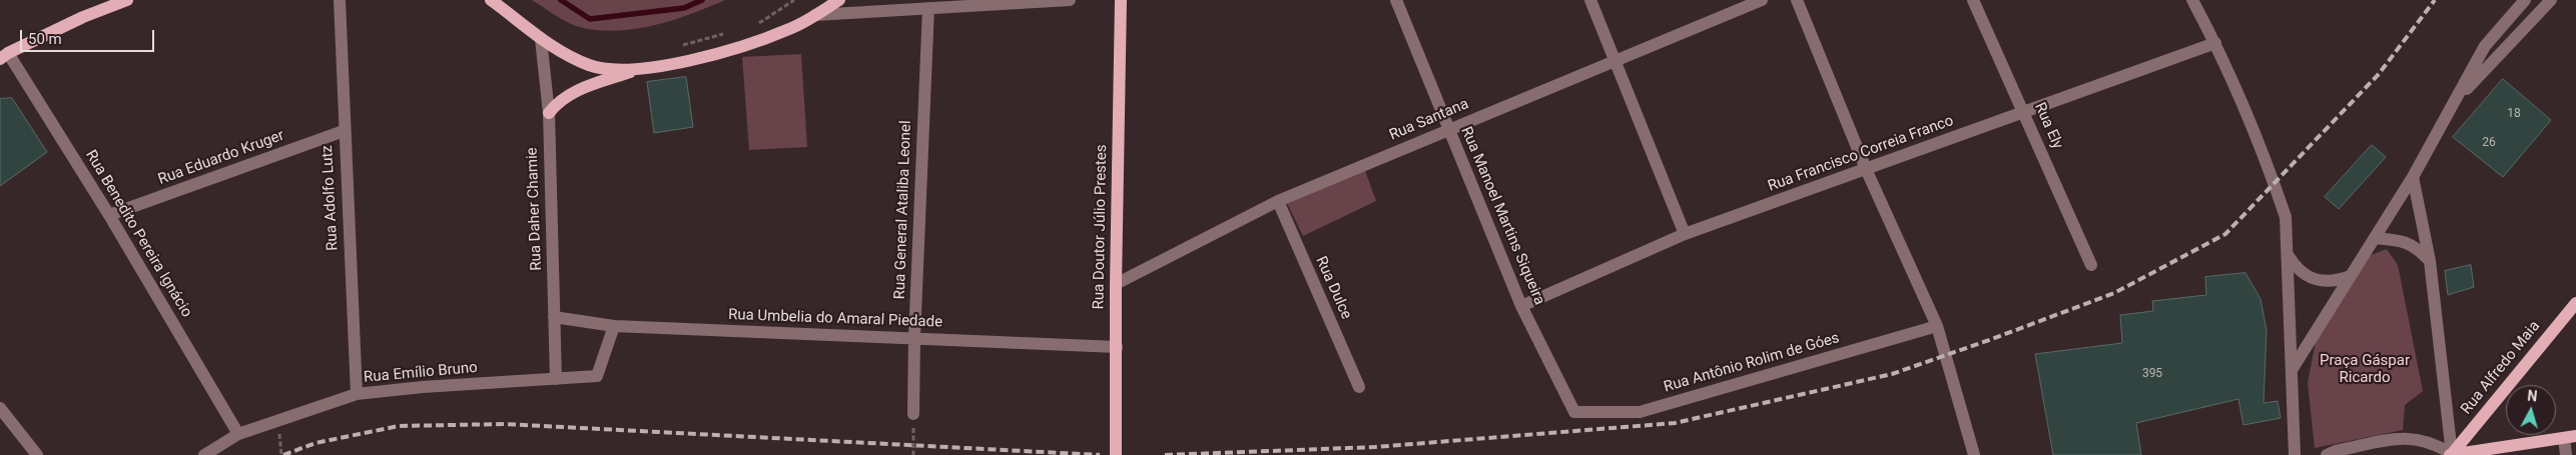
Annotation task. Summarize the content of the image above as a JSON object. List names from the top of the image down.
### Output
{
  "streets": {
    "main road": ["Rua Doutor Júlio Prestes", "Rua Alfredo Maia"],
    "street": [
      "Rua Santana",
      "Rua Ely",
      "Rua Francisco Correia Franco",
      "Rua Eduardo Kruger",
      "Rua Adolfo Lutz",
      "Rua Daher Chamie",
      "Rua General Ataliba Leonel",
      "Rua Manoel Martins Siqueira",
      "Rua Benedito Pereira Ignácio",
      "Rua Dulce",
      "Rua Umbelia do Amaral Piedade",
      "Rua Antônio Rolim de Góes",
      "Rua Emílio Bruno"
    ]
  },
  "crossings": [
    ["Rua Santana", "Rua Manoel Martins Siqueira"],
    ["Rua Santana", "Rua Doutor Júlio Prestes"],
    ["Rua Santana", "Rua Dulce"],
    ["Rua Ely", "Rua Francisco Correia Franco"],
    ["Rua Francisco Correia Franco", "Rua Manoel Martins Siqueira"],
    ["Rua Eduardo Kruger", "Rua Adolfo Lutz"],
    ["Rua Eduardo Kruger", "Rua Benedito Pereira Ignácio"],
    ["Rua Adolfo Lutz", "Rua Emílio Bruno"],
    ["Rua Daher Chamie", "Rua Umbelia do Amaral Piedade"],
    ["Rua Daher Chamie", "Rua Emílio Bruno"],
    ["Rua General Ataliba Leonel", "Rua Umbelia do Amaral Piedade"],
    ["Rua Manoel Martins Siqueira", "Rua Antônio Rolim de Góes"],
    ["Rua Doutor Júlio Prestes", "Rua Umbelia do Amaral Piedade"],
    ["Rua Benedito Pereira Ignácio", "Rua Emílio Bruno"],
    ["Rua Umbelia do Amaral Piedade", "Rua Emílio Bruno"]
  ],
  "parks": ["Praça Gáspar Ricardo"],
  "house_numbers": ["18", "26", "395"],
  "scale_bar": "50 m",
  "north": "top"
}
